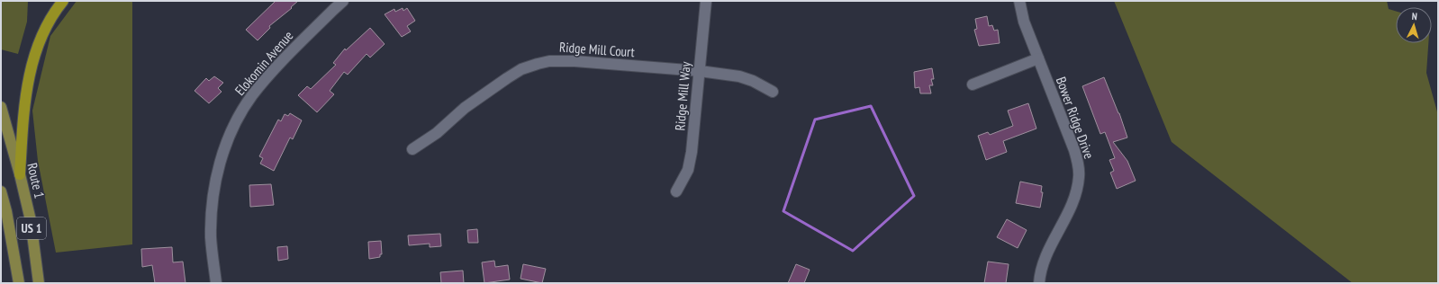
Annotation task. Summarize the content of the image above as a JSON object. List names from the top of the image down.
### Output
{
  "streets": {
    "main road": ["Route 1", "US 1"],
    "street": [
      "Ridge Mill Court",
      "Elokomin Avenue",
      "Ridge Mill Way",
      "Bower Ridge Drive"
    ]
  },
  "crossings": [
    ["Ridge Mill Court", "Ridge Mill Way"]
  ],
  "north": "top"
}
